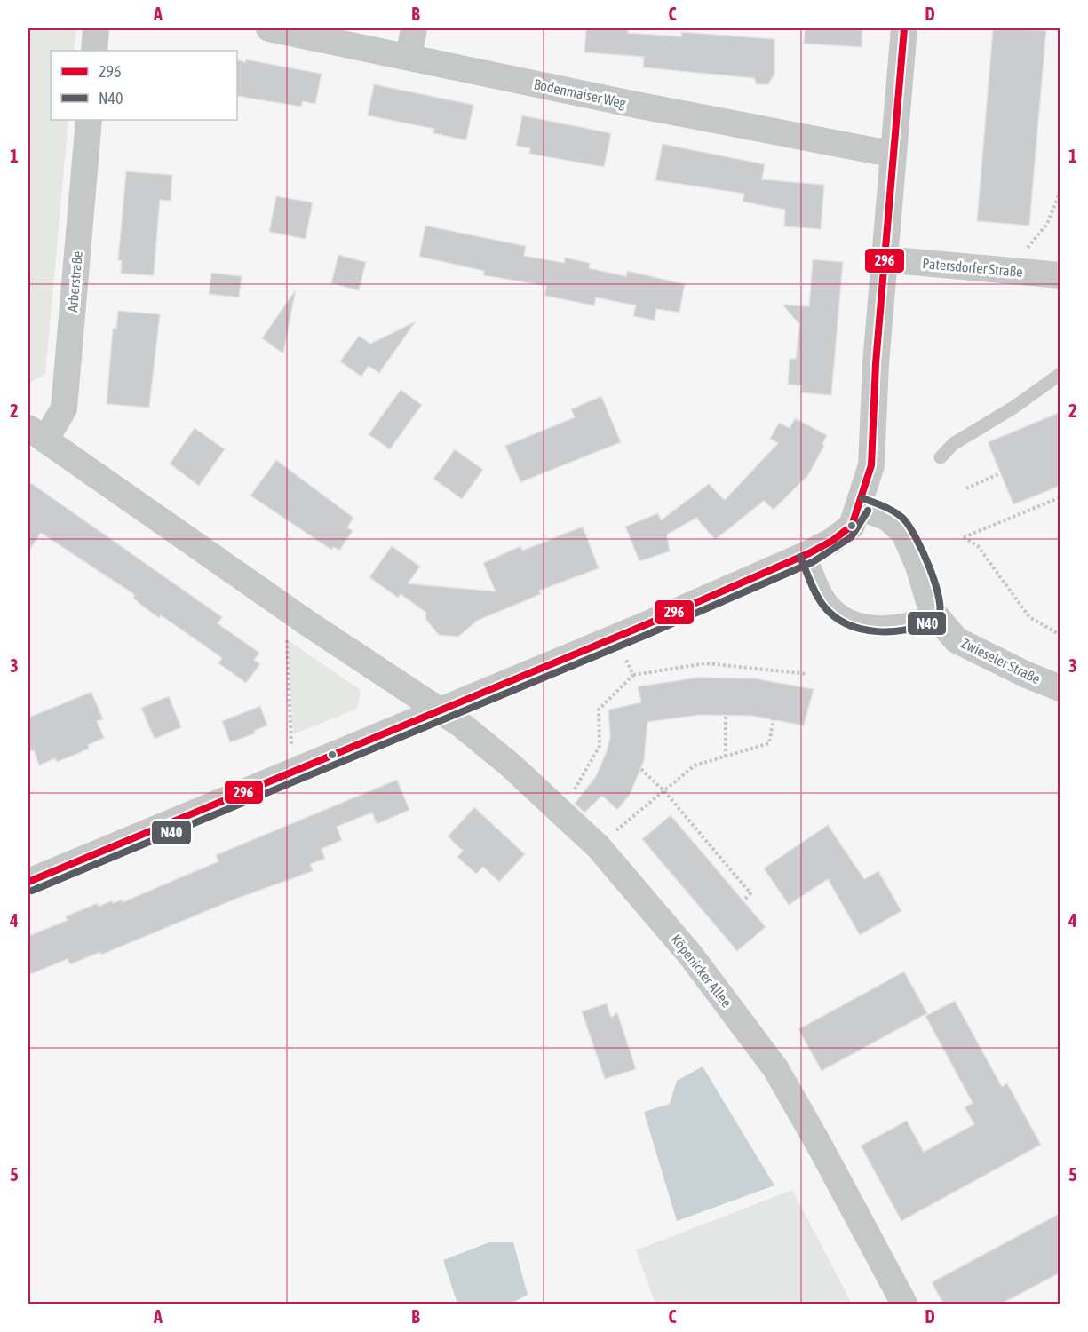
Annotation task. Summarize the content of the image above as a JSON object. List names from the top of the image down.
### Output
{
  "streets": {
    "street": [
      "Bodenmaiser Weg",
      "Patersdorfer Straße",
      "Arberstraße",
      "Zwieseler Straße",
      "Köpenicker Allee"
    ]
  },
  "crossings": [
    ["Arberstraße", "Köpenicker Allee"]
  ],
  "lines": ["transit line 296", "transit line N40"],
  "legend": ["296", "N40"],
  "grid": {
    "columns": [
      "A",
      "B",
      "C",
      "D"
    ],
    "rows": [
      "1",
      "2",
      "3",
      "4",
      "5"
    ]
  }
}
